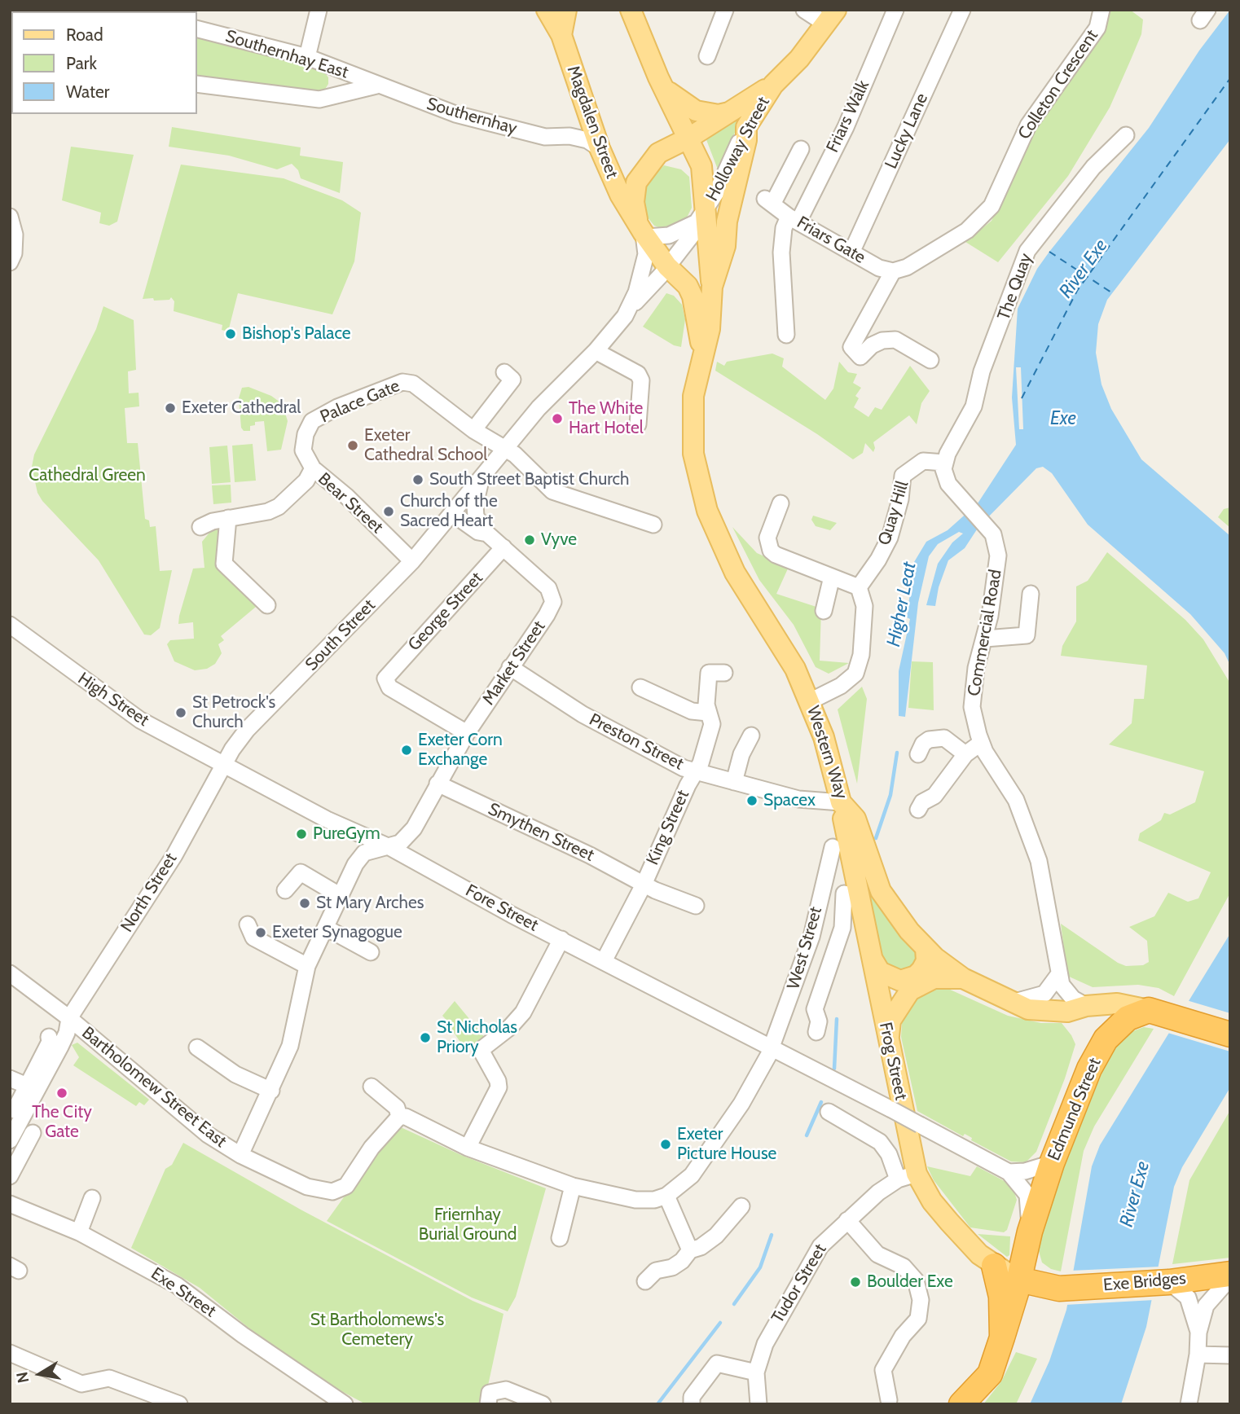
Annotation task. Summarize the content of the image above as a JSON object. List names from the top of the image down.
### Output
{
  "streets": {
    "highway": ["Edmund Street", "Exe Bridges"],
    "main road": [
      "Magdalen Street",
      "Holloway Street",
      "Western Way",
      "Frog Street"
    ],
    "street": [
      "Southernhay East",
      "Colleton Crescent",
      "Southernhay",
      "Friars Walk",
      "Lucky Lane",
      "Friars Gate",
      "The Quay",
      "Palace Gate",
      "Bear Street",
      "Quay Hill",
      "George Street",
      "Commercial Road",
      "South Street",
      "Market Street",
      "High Street",
      "Preston Street",
      "King Street",
      "Smythen Street",
      "North Street",
      "Fore Street",
      "West Street",
      "Bartholomew Street East",
      "Tudor Street",
      "Exe Street"
    ]
  },
  "crossings": [
    ["Southernhay East", "Southernhay"],
    ["Colleton Crescent", "Friars Gate"],
    ["Southernhay", "Magdalen Street"],
    ["Friars Walk", "Friars Gate"],
    ["Magdalen Street", "Holloway Street"],
    ["Magdalen Street", "South Street"],
    ["Magdalen Street", "Western Way"],
    ["Lucky Lane", "Friars Gate"],
    ["Holloway Street", "South Street"],
    ["The Quay", "Quay Hill"],
    ["The Quay", "Commercial Road"],
    ["Palace Gate", "Bear Street"],
    ["Palace Gate", "South Street"],
    ["Bear Street", "South Street"],
    ["Quay Hill", "Commercial Road"],
    ["George Street", "Market Street"],
    ["Commercial Road", "Western Way"],
    ["South Street", "High Street"],
    ["South Street", "North Street"],
    ["South Street", "Fore Street"],
    ["Market Street", "Preston Street"],
    ["Market Street", "Smythen Street"],
    ["Market Street", "Fore Street"],
    ["Market Street", "Bartholomew Street East"],
    ["High Street", "North Street"],
    ["High Street", "Fore Street"],
    ["Preston Street", "Western Way"],
    ["Preston Street", "King Street"],
    ["Preston Street", "Frog Street"],
    ["Western Way", "Frog Street"],
    ["Western Way", "Edmund Street"],
    ["King Street", "Smythen Street"],
    ["King Street", "Fore Street"],
    ["North Street", "Fore Street"],
    ["North Street", "Bartholomew Street East"],
    ["Fore Street", "West Street"],
    ["Frog Street", "Exe Bridges"],
    ["Frog Street", "Tudor Street"]
  ],
  "water": ["River Exe", "Exe", "Higher Leat"],
  "parks": ["Cathedral Green", "Friernhay Burial Ground", "St Bartholomews's Cemetery"],
  "places": [
    "Bishop's Palace",
    "Exeter Cathedral",
    "The White Hart Hotel",
    "Exeter Cathedral School",
    "South Street Baptist Church",
    "Church of the Sacred Heart",
    "Vyve",
    "St Petrock's Church",
    "Exeter Corn Exchange",
    "Spacex",
    "PureGym",
    "St Mary Arches",
    "Exeter Synagogue",
    "St Nicholas Priory",
    "The City Gate",
    "Exeter Picture House",
    "Boulder Exe"
  ],
  "legend": ["Road", "Park", "Water"],
  "north": "left"
}
